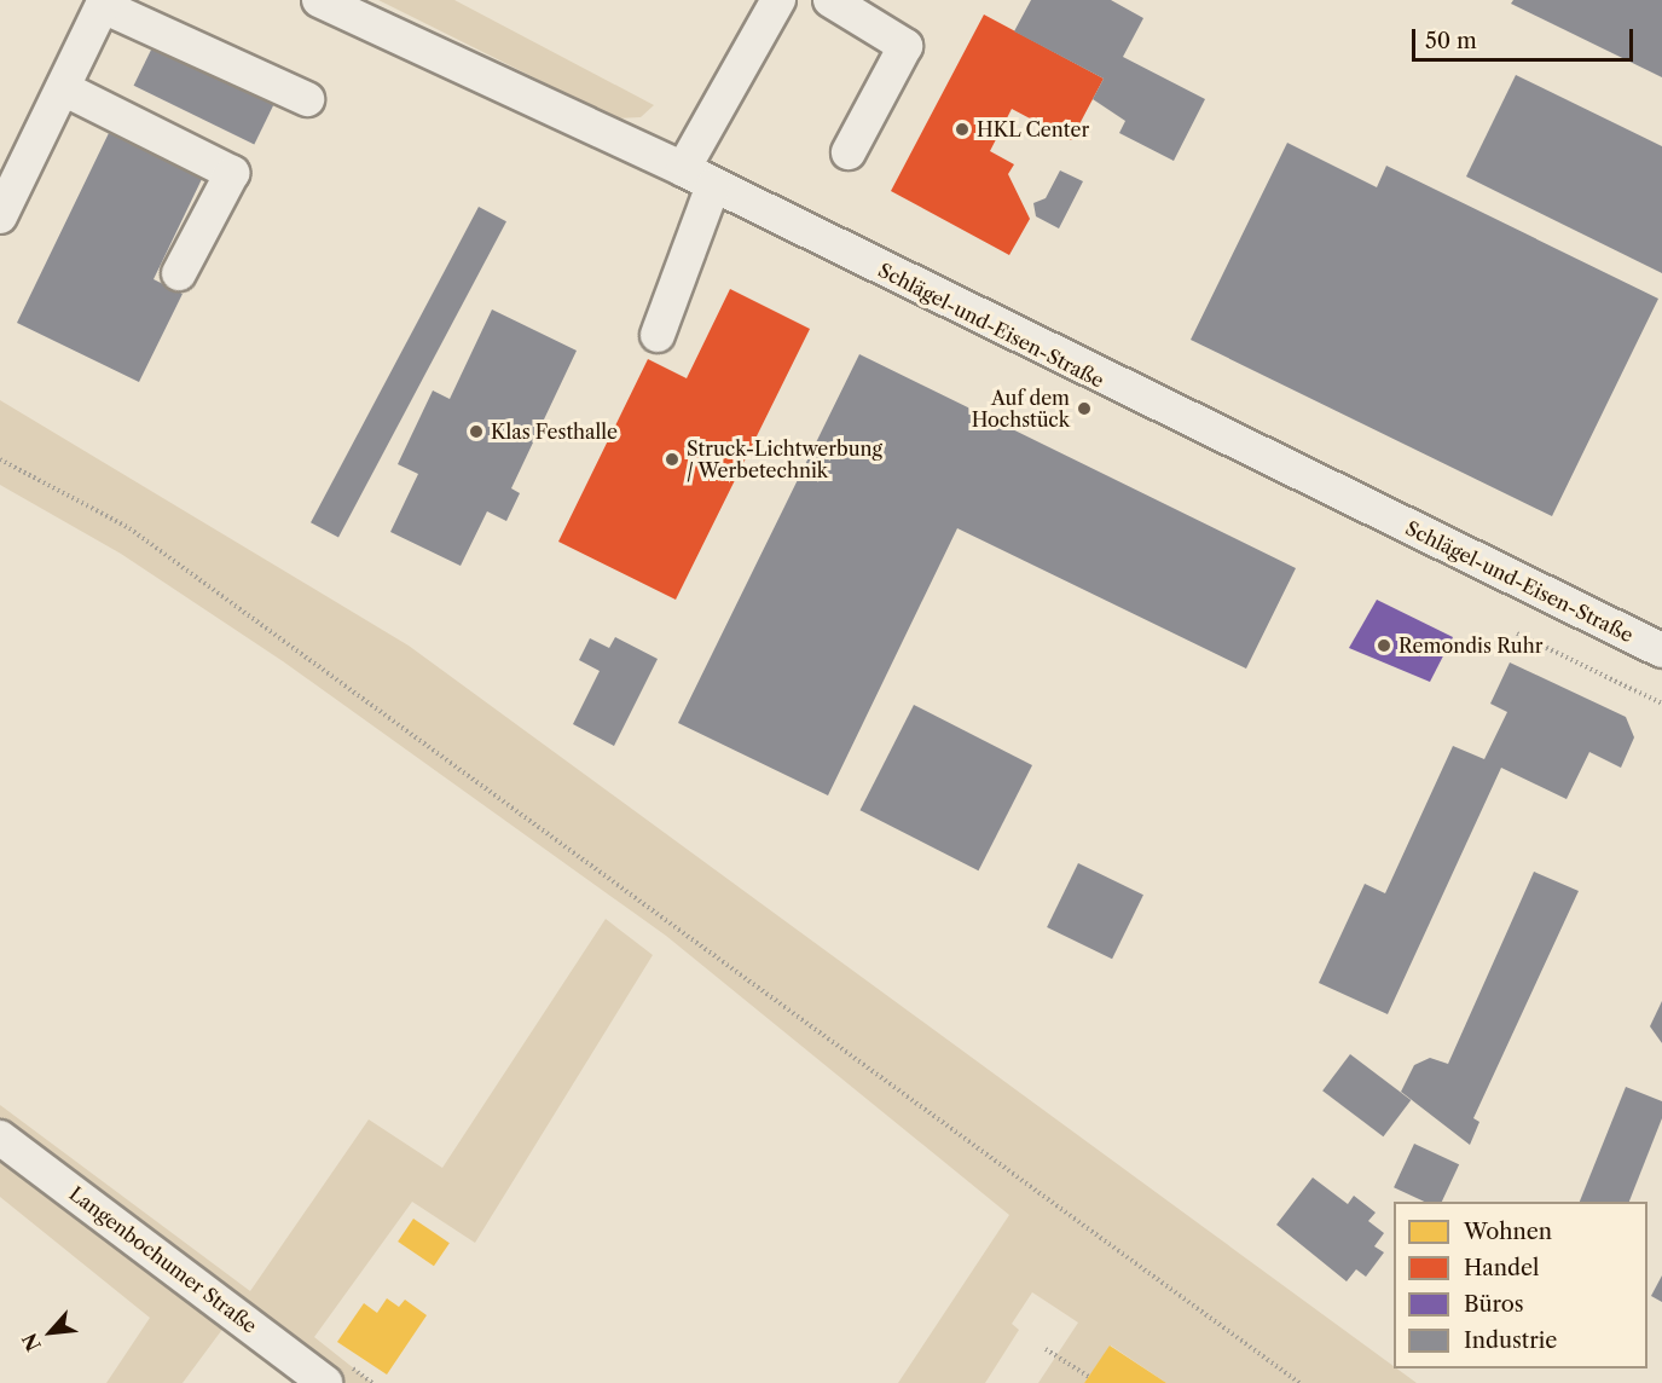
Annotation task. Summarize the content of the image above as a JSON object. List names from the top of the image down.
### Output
{
  "streets": {
    "street": ["Schlägel-und-Eisen-Straße", "Langenbochumer Straße"]
  },
  "places": [
    "HKL Center",
    "Auf dem Hochstück",
    "Klas Festhalle",
    "Struck-Lichtwerbung / Werbetechnik",
    "Remondis Ruhr"
  ],
  "legend": [
    "Wohnen",
    "Handel",
    "Büros",
    "Industrie"
  ],
  "scale_bar": "50 m",
  "north": "bottom left"
}
